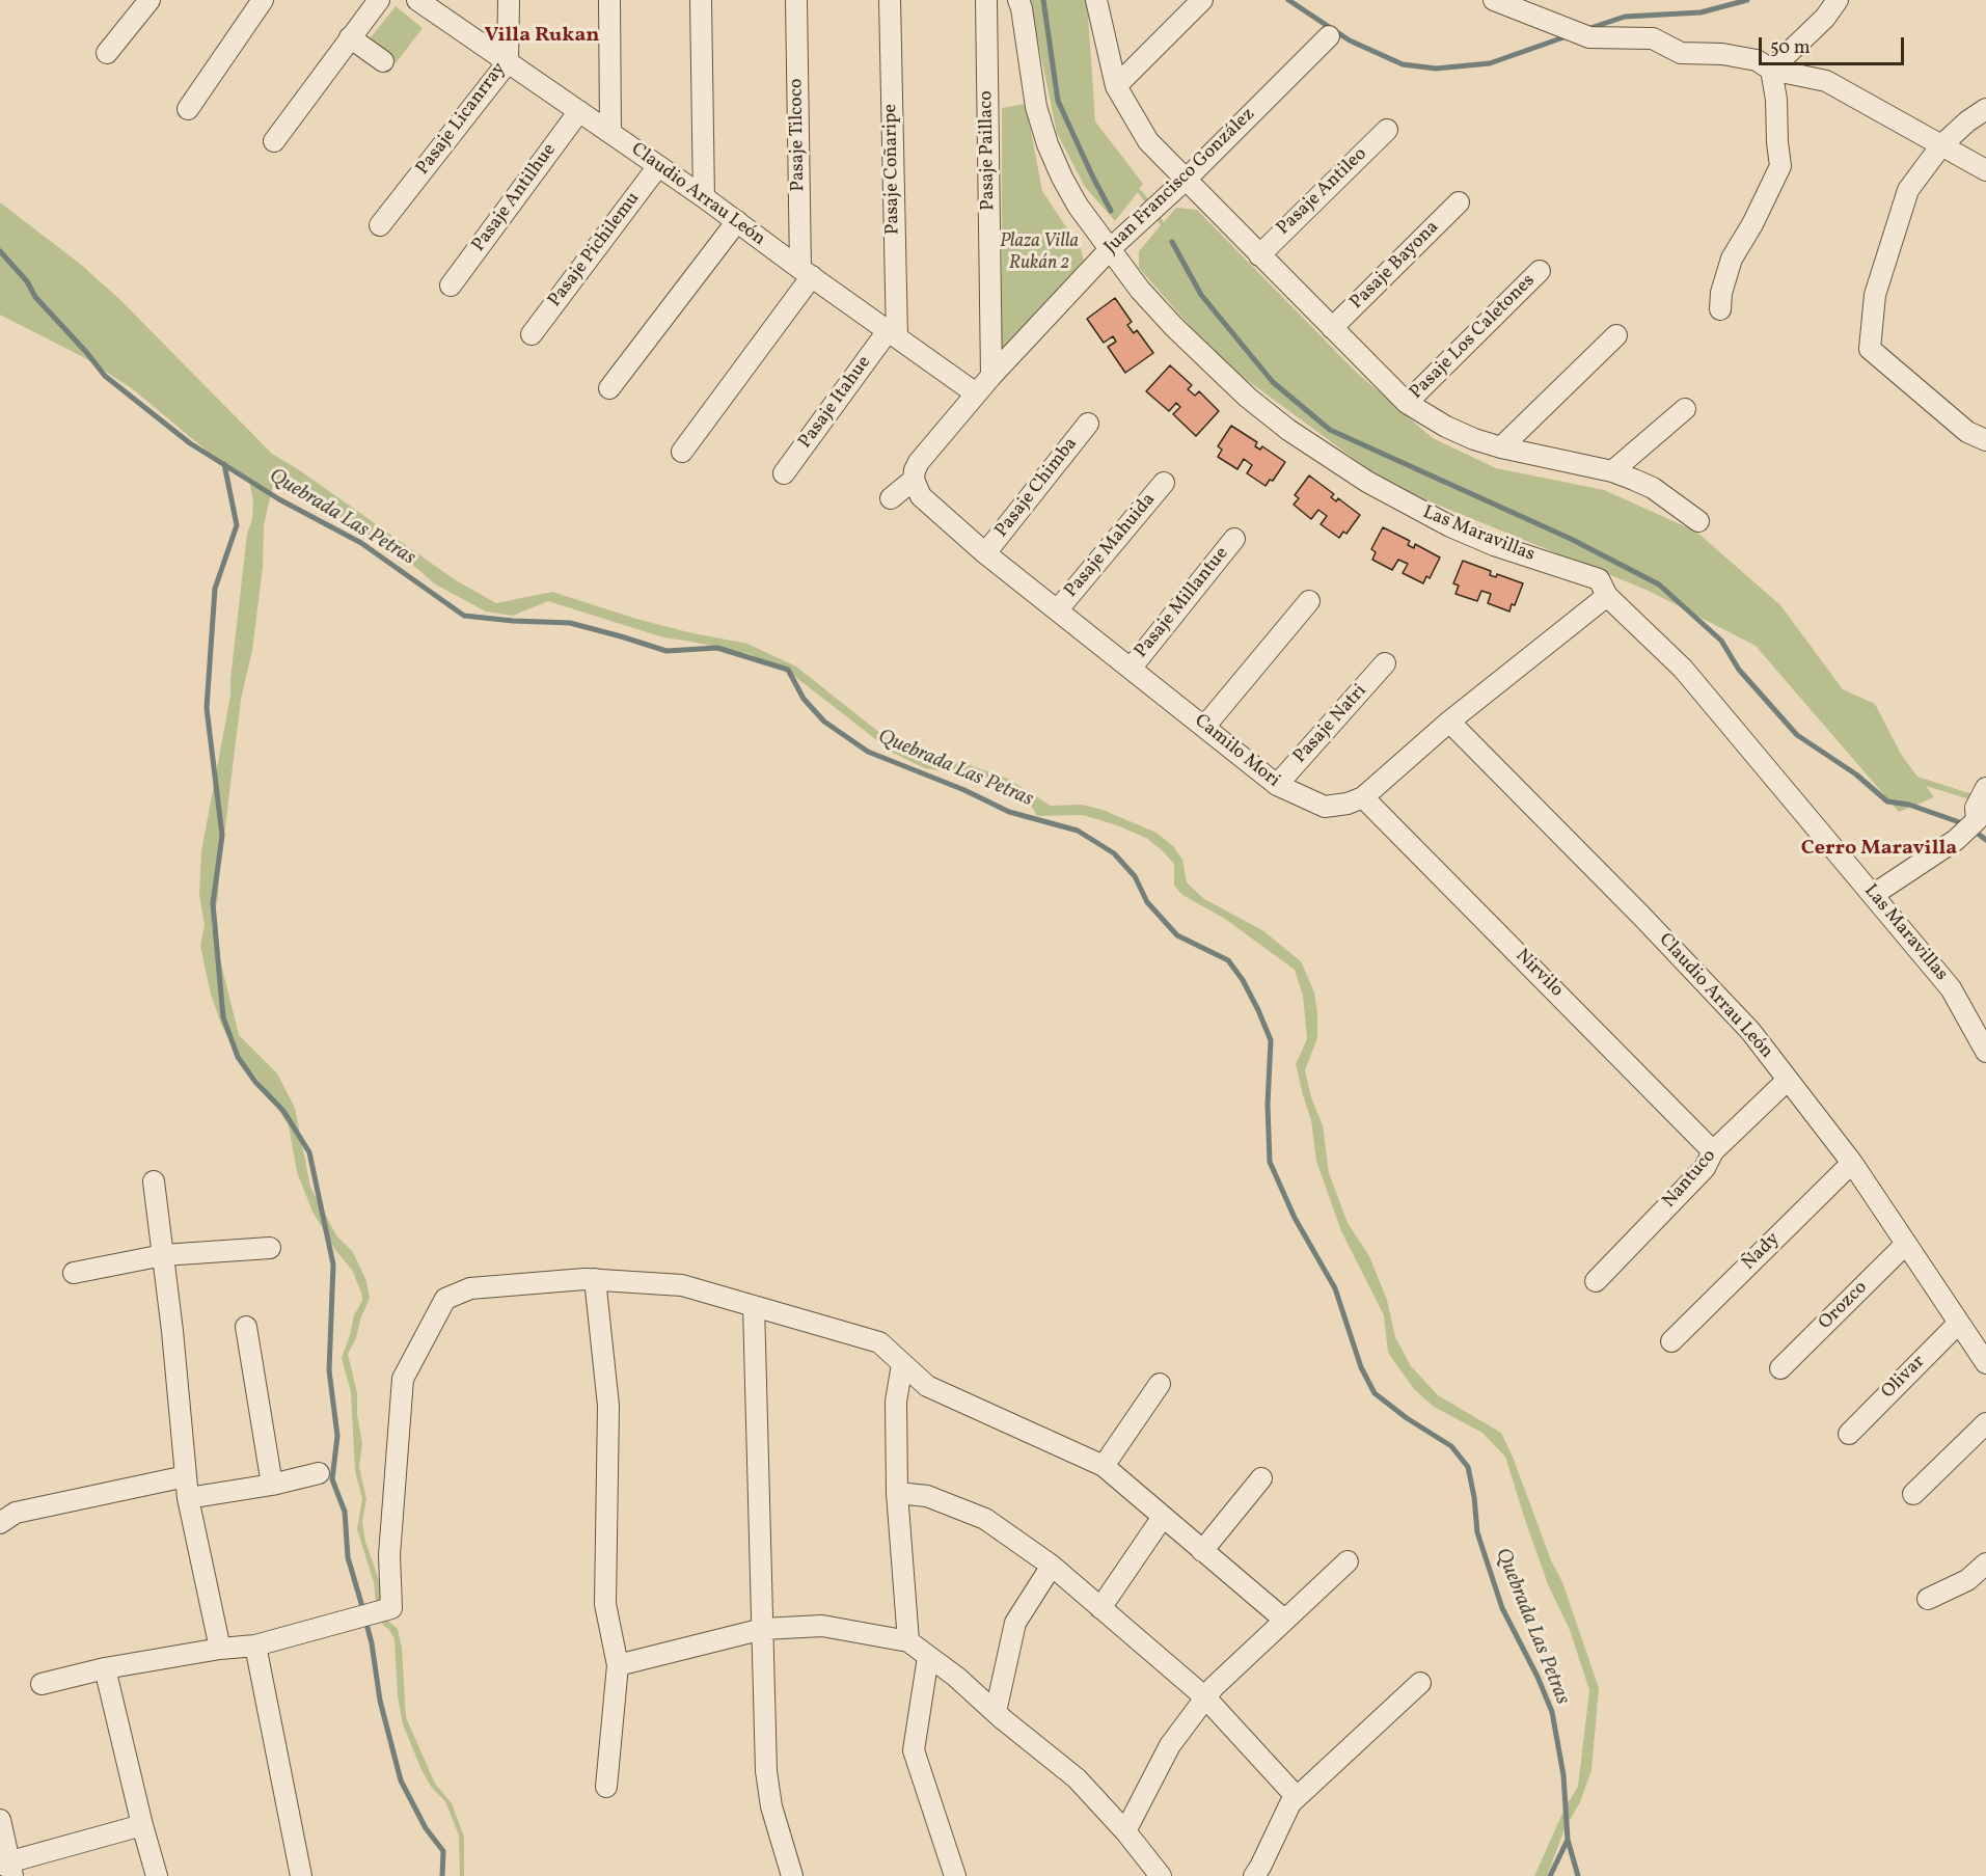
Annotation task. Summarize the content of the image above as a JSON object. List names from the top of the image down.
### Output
{
  "streets": {
    "street": [
      "Pasaje Licanrray",
      "Pasaje Tilcoco",
      "Pasaje Paillaco",
      "Pasaje Coñaripe",
      "Juan Francisco González",
      "Pasaje Antileo",
      "Claudio Arrau León",
      "Pasaje Antilhue",
      "Pasaje Pichilemu",
      "Pasaje Bayona",
      "Pasaje Los Caletones",
      "Pasaje Itahue",
      "Pasaje Chimba",
      "Las Maravillas",
      "Pasaje Mahuida",
      "Pasaje Millantue",
      "Pasaje Natri",
      "Camilo Mori",
      "Nirvilo",
      "Nantuco",
      "Ñady",
      "Orozco",
      "Olivar"
    ]
  },
  "crossings": [
    ["Pasaje Licanrray", "Claudio Arrau León"],
    ["Pasaje Tilcoco", "Claudio Arrau León"],
    ["Pasaje Paillaco", "Juan Francisco González"],
    ["Pasaje Coñaripe", "Claudio Arrau León"],
    ["Pasaje Coñaripe", "Pasaje Itahue"],
    ["Juan Francisco González", "Claudio Arrau León"],
    ["Juan Francisco González", "Las Maravillas"],
    ["Juan Francisco González", "Camilo Mori"],
    ["Claudio Arrau León", "Pasaje Antilhue"],
    ["Claudio Arrau León", "Pasaje Pichilemu"],
    ["Claudio Arrau León", "Pasaje Itahue"],
    ["Claudio Arrau León", "Camilo Mori"],
    ["Claudio Arrau León", "Nantuco"],
    ["Claudio Arrau León", "Ñady"],
    ["Claudio Arrau León", "Orozco"],
    ["Claudio Arrau León", "Olivar"],
    ["Pasaje Chimba", "Camilo Mori"],
    ["Las Maravillas", "Camilo Mori"],
    ["Pasaje Mahuida", "Camilo Mori"],
    ["Pasaje Millantue", "Camilo Mori"],
    ["Pasaje Natri", "Camilo Mori"],
    ["Camilo Mori", "Nirvilo"],
    ["Nirvilo", "Nantuco"]
  ],
  "districts": ["Villa Rukan", "Cerro Maravilla"],
  "water": ["Quebrada Las Petras"],
  "parks": ["Plaza Villa Rukán 2"],
  "scale_bar": "50 m"
}
